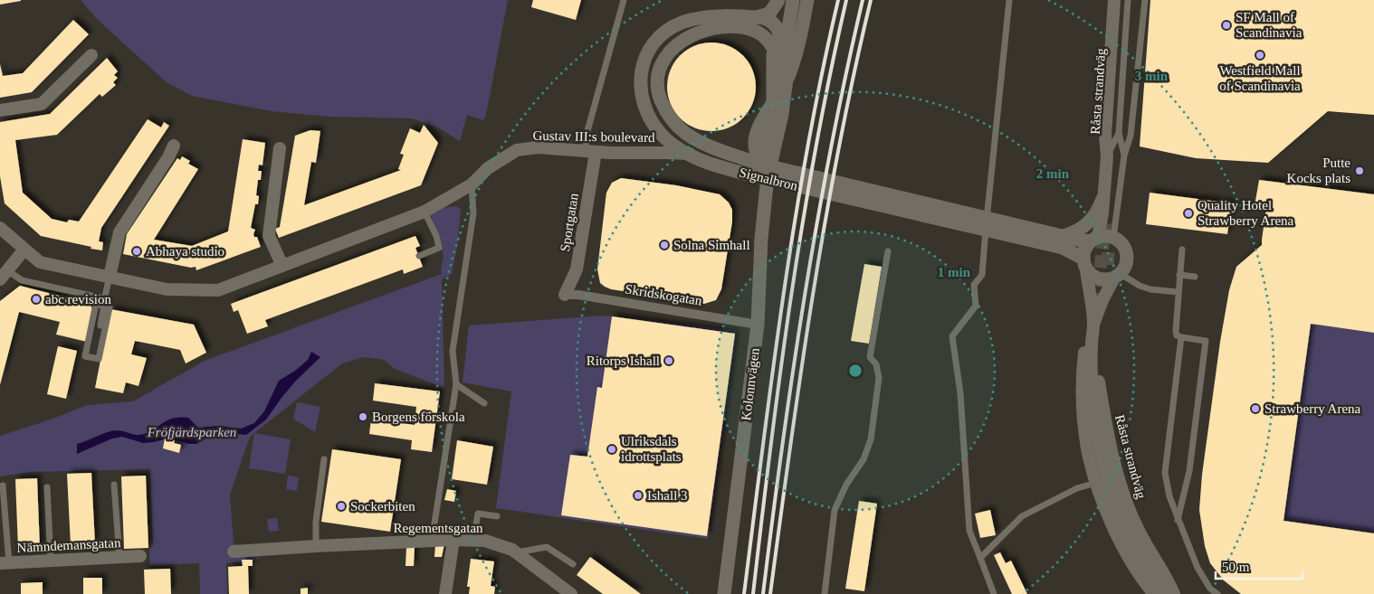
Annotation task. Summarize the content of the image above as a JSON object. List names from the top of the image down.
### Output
{
  "streets": {
    "street": [
      "Råsta strandväg",
      "Gustav III:s boulevard",
      "Signalbron",
      "Sportgatan",
      "Skridskogatan",
      "Kolonnvägen",
      "Regementsgatan",
      "Nämndemansgatan"
    ]
  },
  "crossings": [
    ["Råsta strandväg", "Signalbron"],
    ["Gustav III:s boulevard", "Signalbron"],
    ["Gustav III:s boulevard", "Sportgatan"],
    ["Gustav III:s boulevard", "Kolonnvägen"],
    ["Signalbron", "Kolonnvägen"],
    ["Sportgatan", "Skridskogatan"],
    ["Skridskogatan", "Kolonnvägen"]
  ],
  "parks": ["Fröfjärdsparken"],
  "places": [
    "SF Mall of Scandinavia",
    "Westfield Mall of Scandinavia",
    "Putte Kocks plats",
    "Quality Hotel Strawberry Arena",
    "Solna Simhall",
    "Abhaya studio",
    "abc revision",
    "Ritorps Ishall",
    "Strawberry Arena",
    "Borgens förskola",
    "Ulriksdals idrottsplats",
    "Ishall 3",
    "Sockerbiten"
  ],
  "scale_bar": "50 m",
  "rings": ["3 min", "2 min", "1 min"]
}
